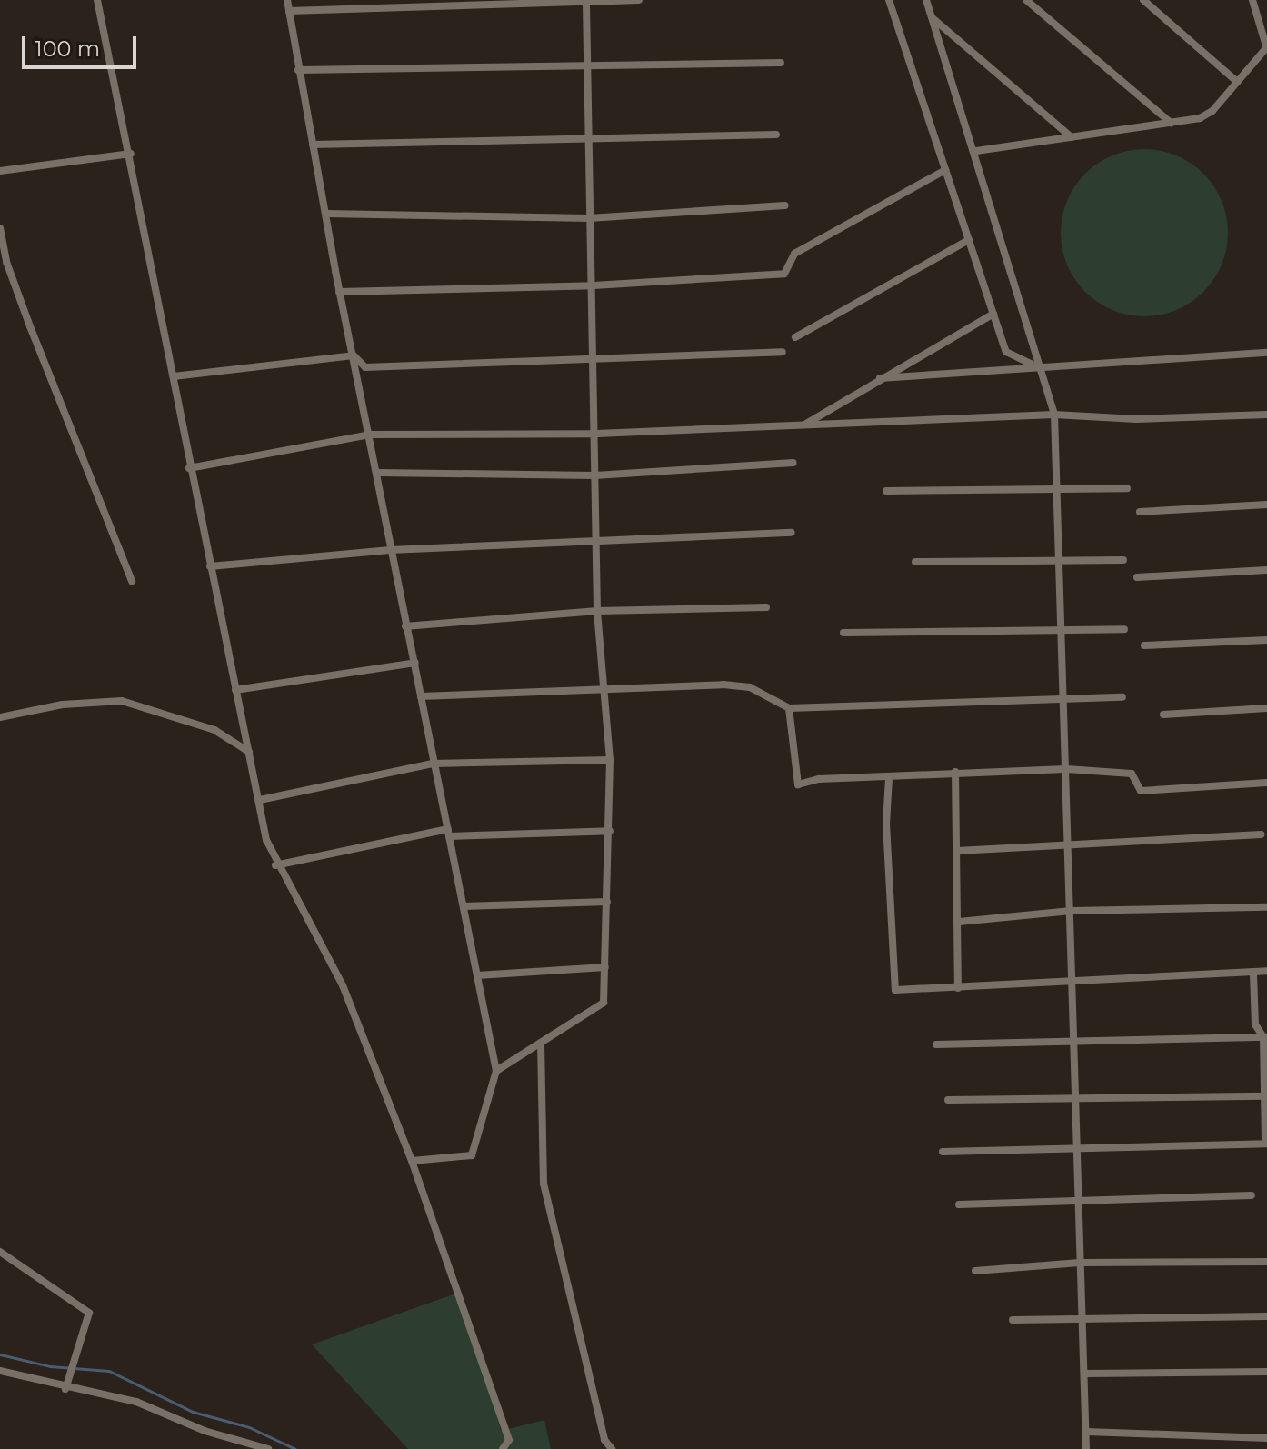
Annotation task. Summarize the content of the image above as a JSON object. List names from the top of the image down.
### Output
{
  "scale_bar": "100 m"
}
